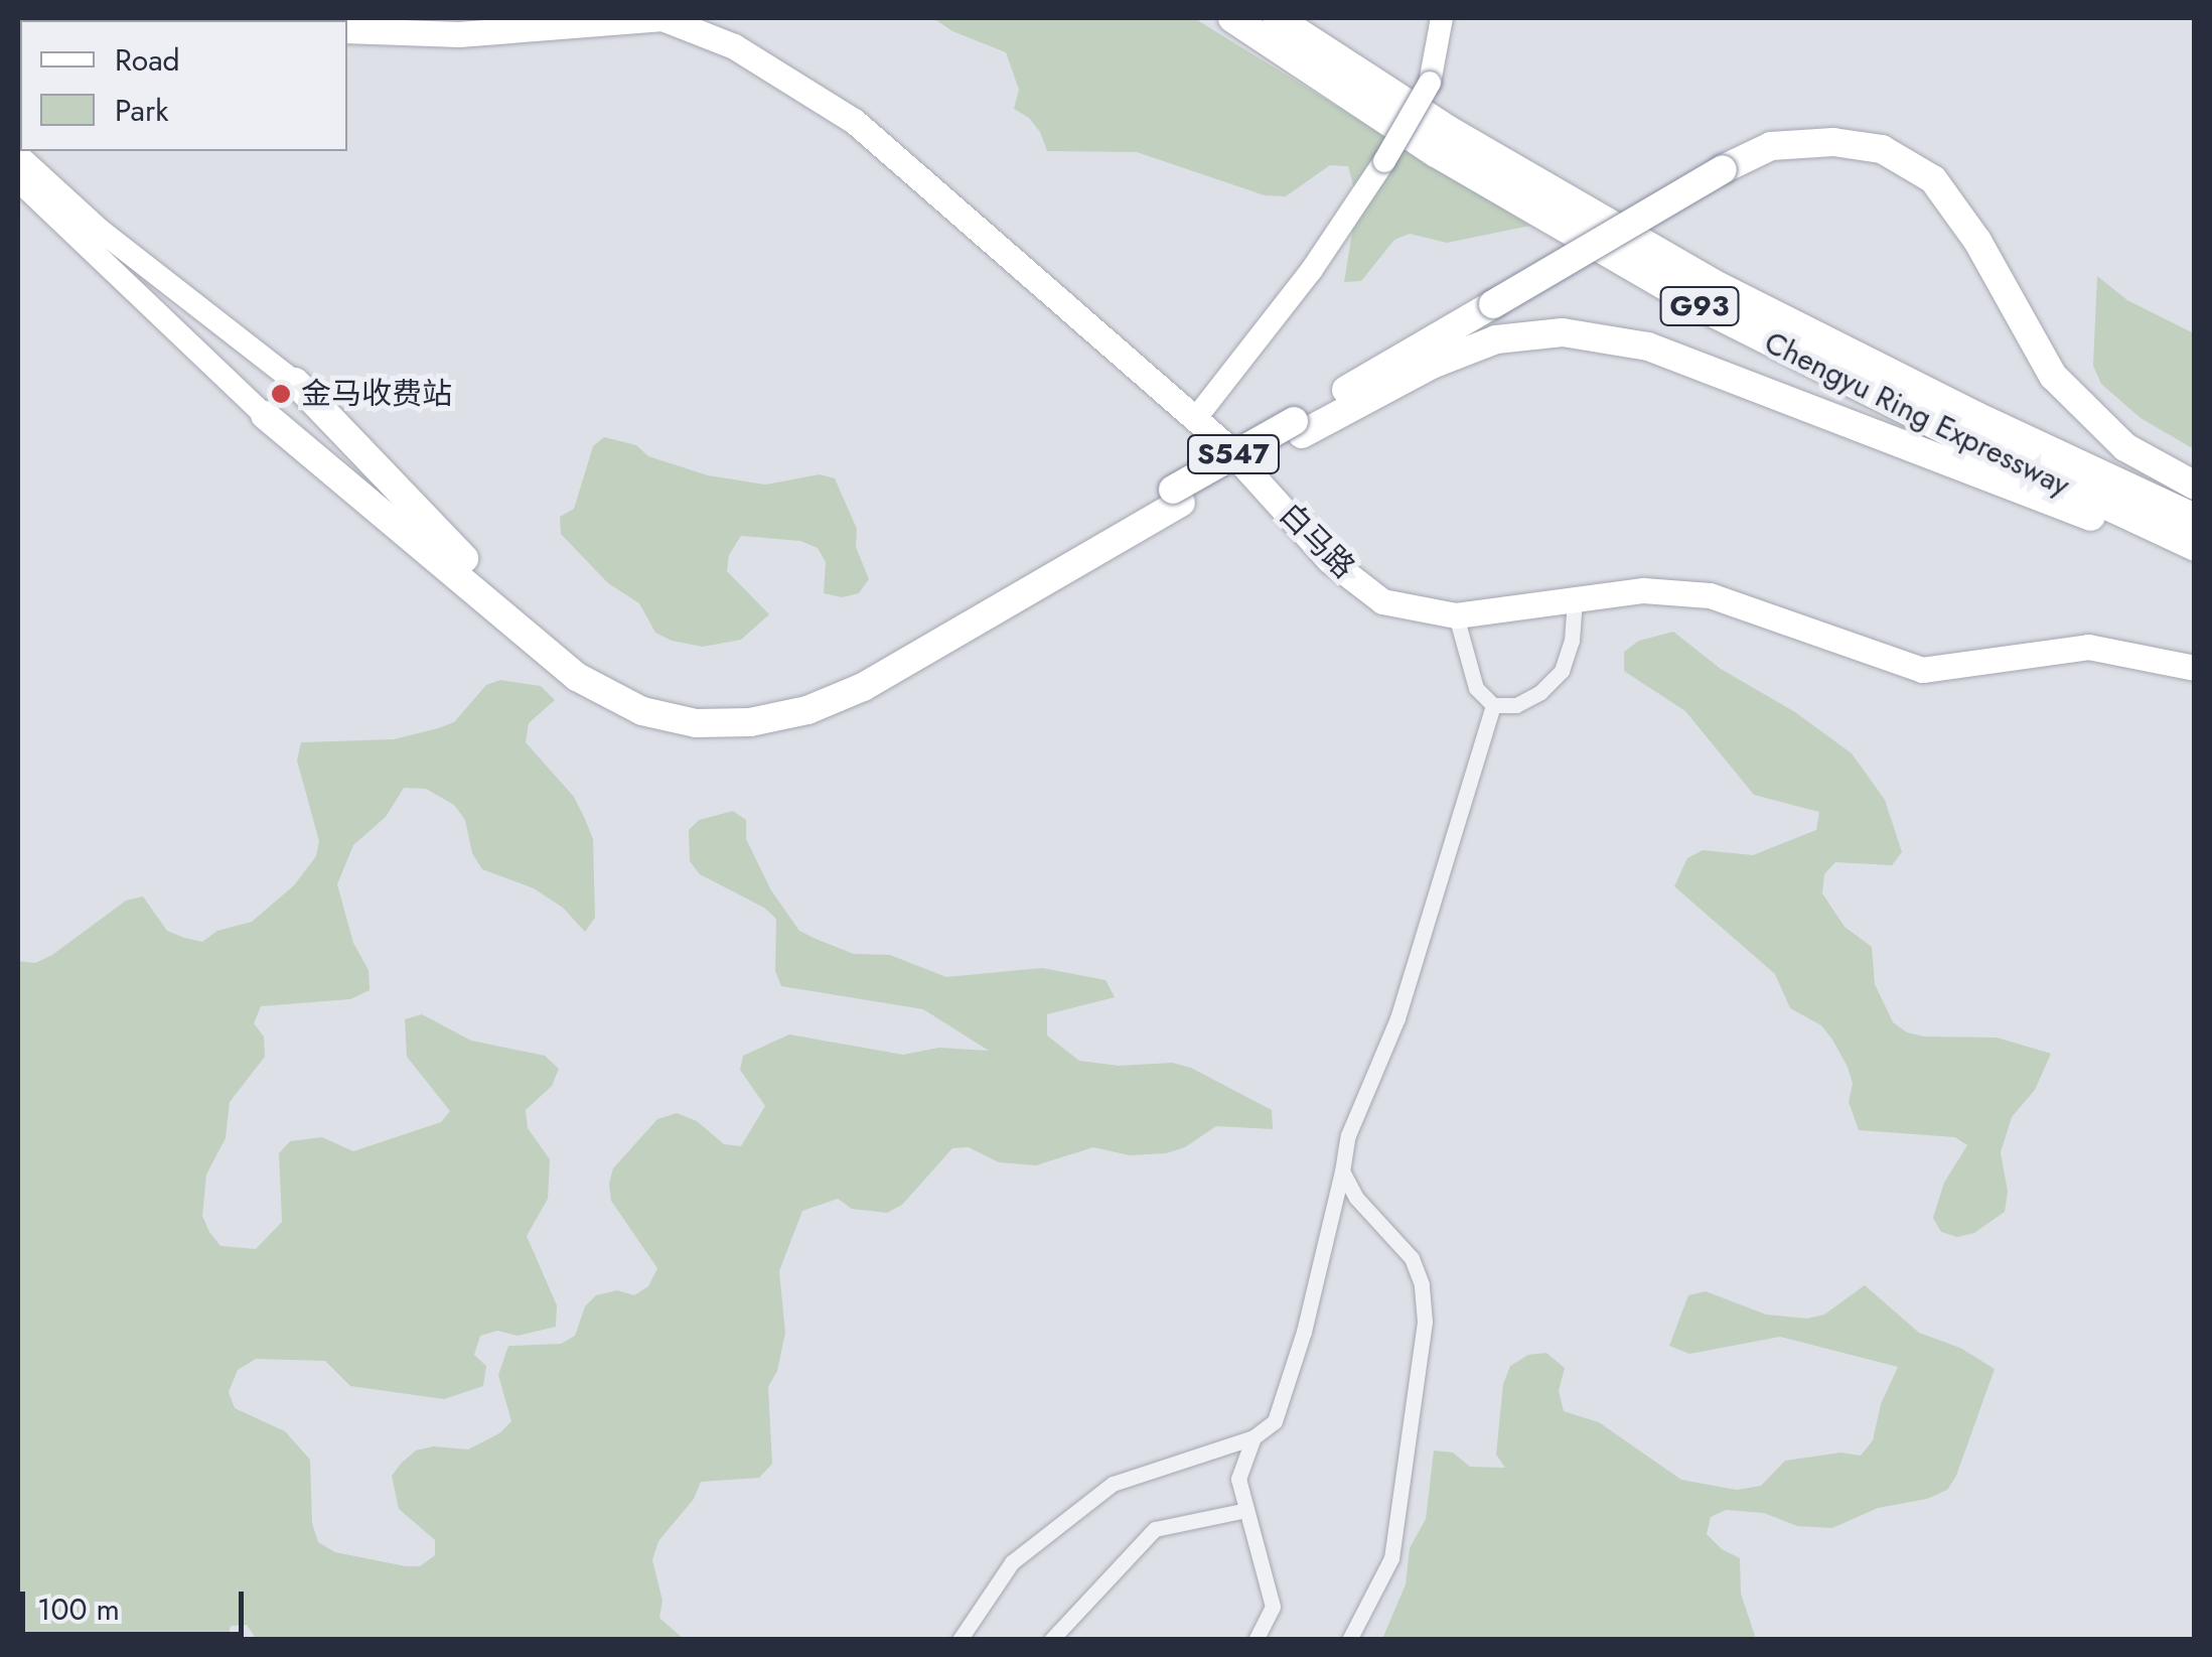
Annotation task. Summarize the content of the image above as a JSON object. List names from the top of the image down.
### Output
{
  "streets": {
    "highway": ["G93", "Chengyu Ring Expressway"],
    "main road": ["S547", "白马路"]
  },
  "places": ["金马收费站"],
  "legend": ["Road", "Park"],
  "scale_bar": "100 m"
}
